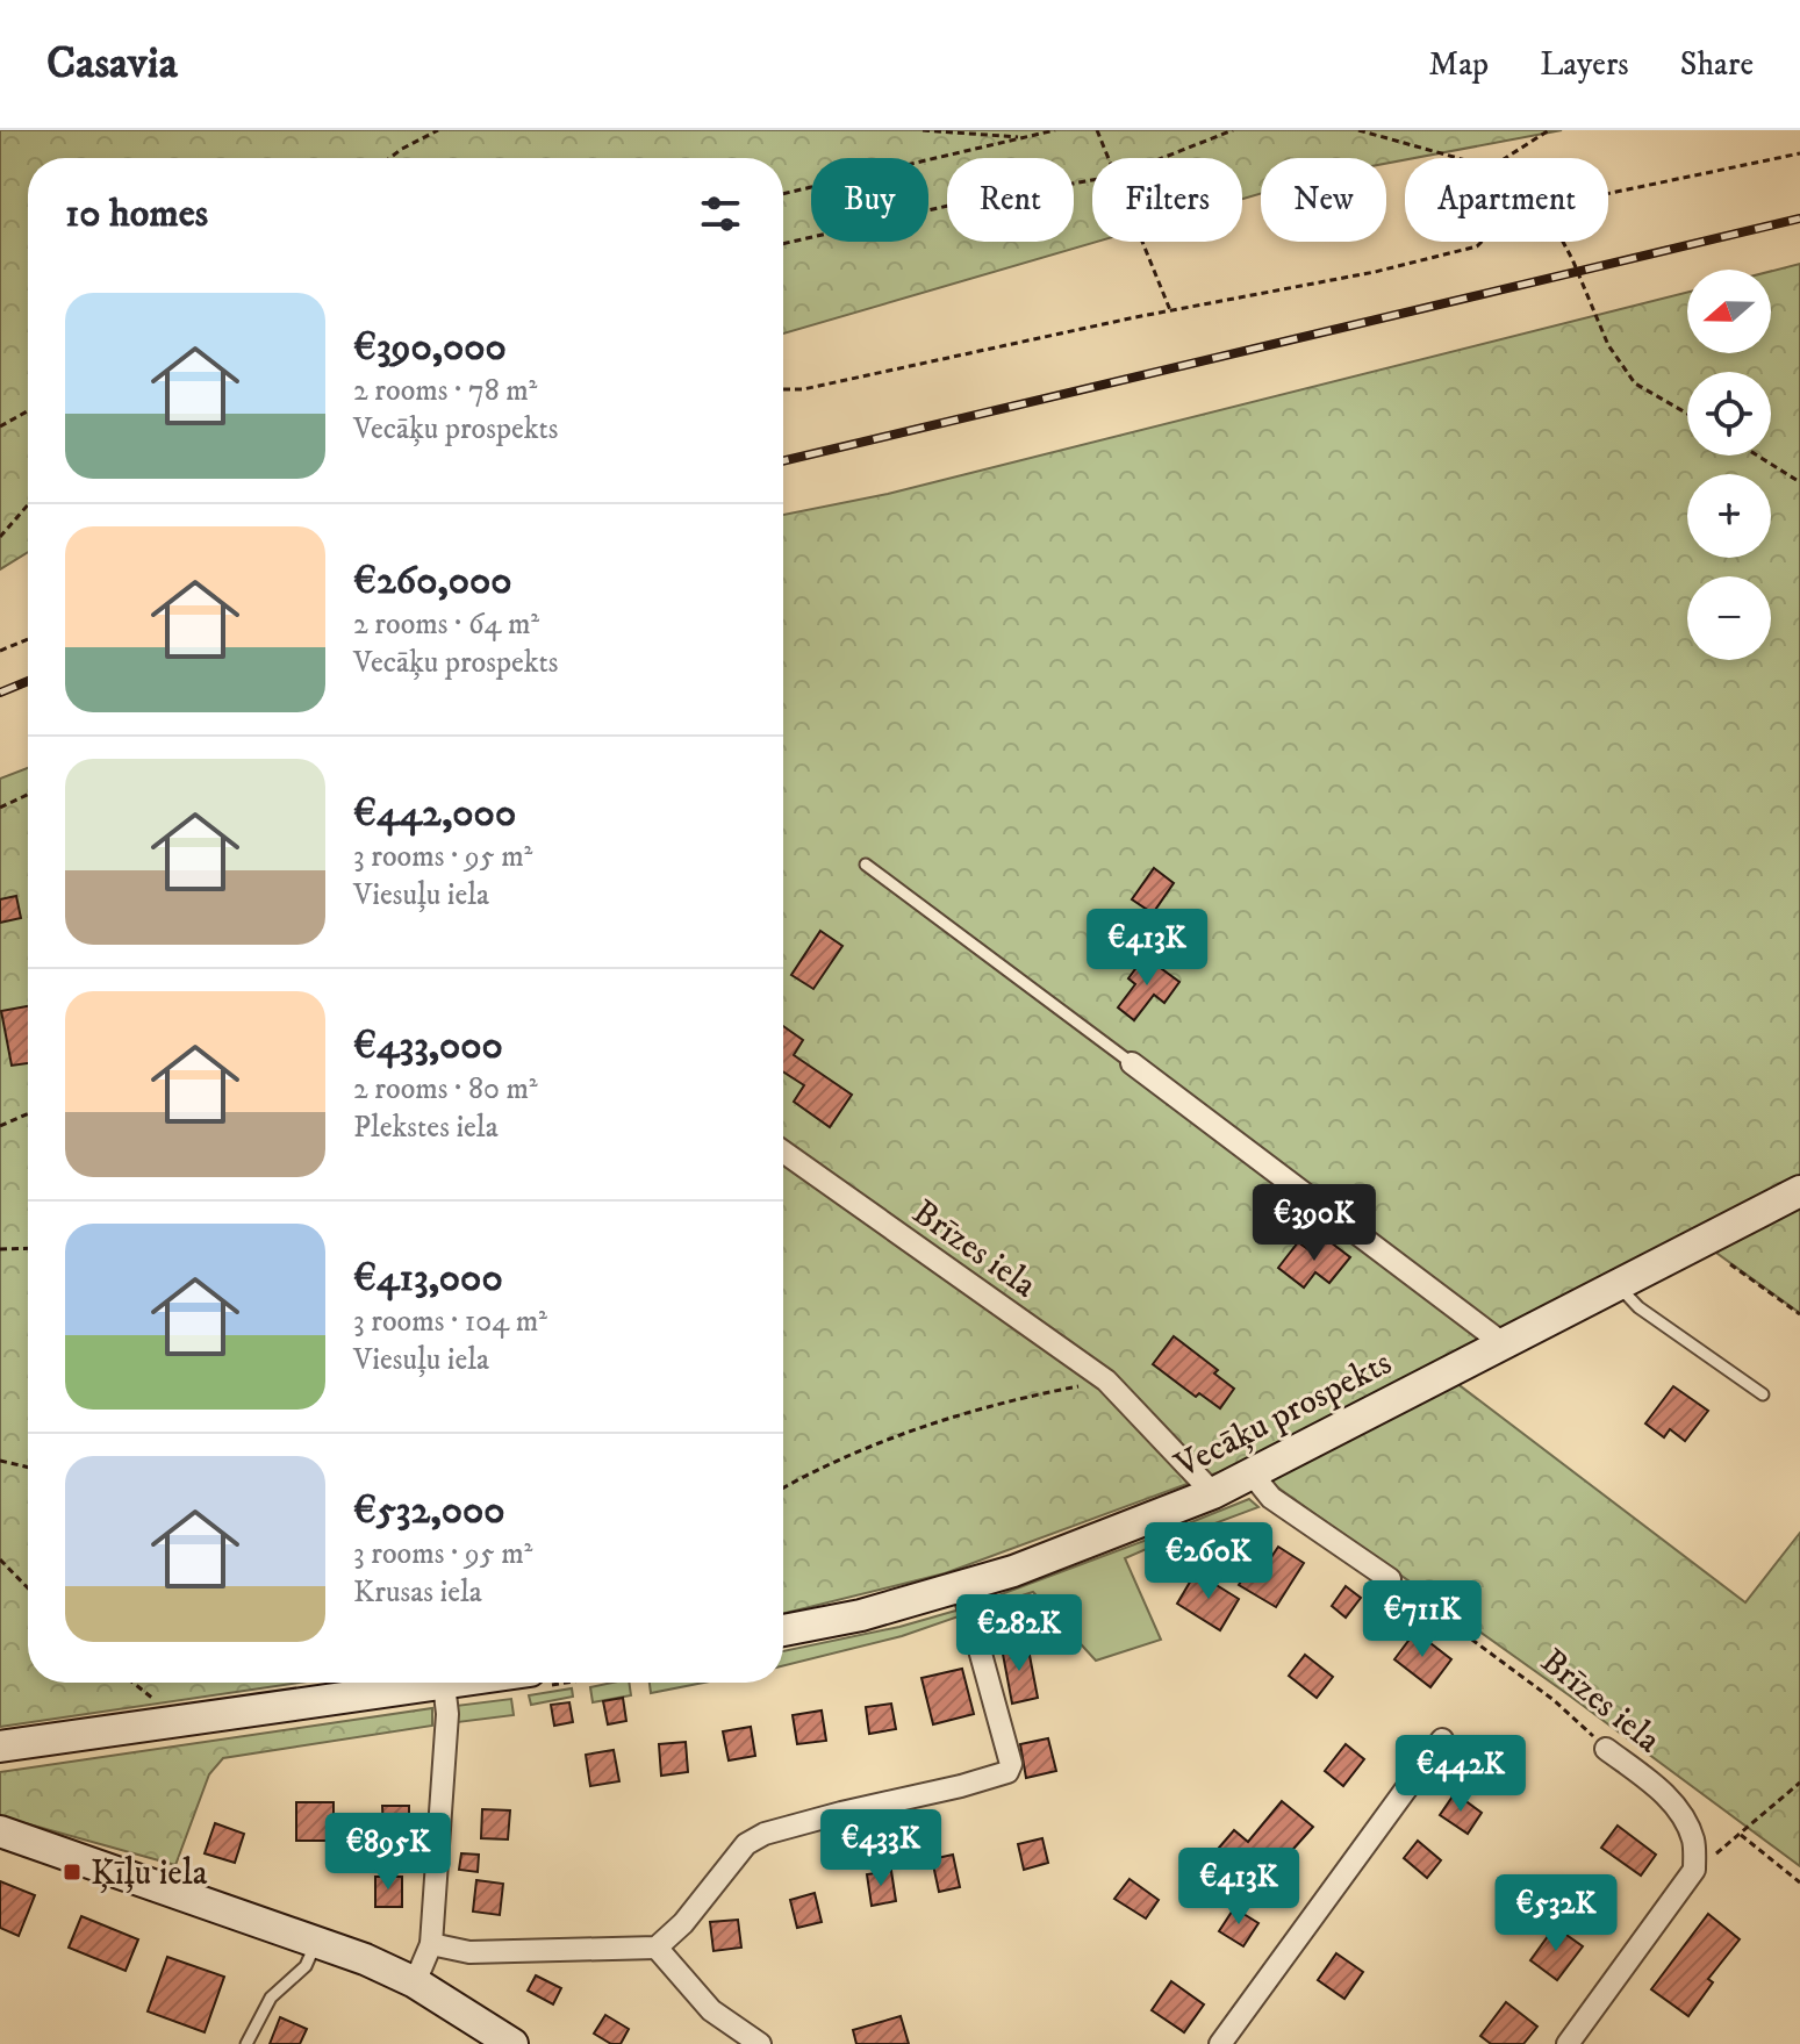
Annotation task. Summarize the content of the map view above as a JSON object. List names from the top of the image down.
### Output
{
  "streets": {
    "main road": ["Vecāķu prospekts"],
    "street": ["Brīzes iela"]
  },
  "crossings": [
    ["Brīzes iela", "Vecāķu prospekts"]
  ],
  "places": {
    "transit": ["Ķīļu iela"]
  },
  "north": "left",
  "page": {
    "header": "Casavia",
    "nav": ["Map", "Layers", "Share"],
    "chip": [
      "Buy",
      "Rent",
      "Filters",
      "New",
      "Apartment"
    ],
    "heading": "10 homes",
    "map_buttons": ["+", "−"],
    "list": [
      {
        "name": "€390,000",
        "note": "2 rooms · 78 m² · Vecāķu prospekts"
      },
      {
        "name": "€260,000",
        "note": "2 rooms · 64 m² · Vecāķu prospekts"
      },
      {
        "name": "€442,000",
        "note": "3 rooms · 95 m² · Viesuļu iela"
      },
      {
        "name": "€433,000",
        "note": "2 rooms · 80 m² · Plekstes iela"
      },
      {
        "name": "€413,000",
        "note": "3 rooms · 104 m² · Viesuļu iela"
      },
      {
        "name": "€532,000",
        "note": "3 rooms · 95 m² · Krusas iela"
      }
    ],
    "price": [
      "€413K",
      "€390K",
      "€260K",
      "€711K",
      "€282K",
      "€442K",
      "€433K",
      "€895K",
      "€413K",
      "€532K"
    ]
  }
}
